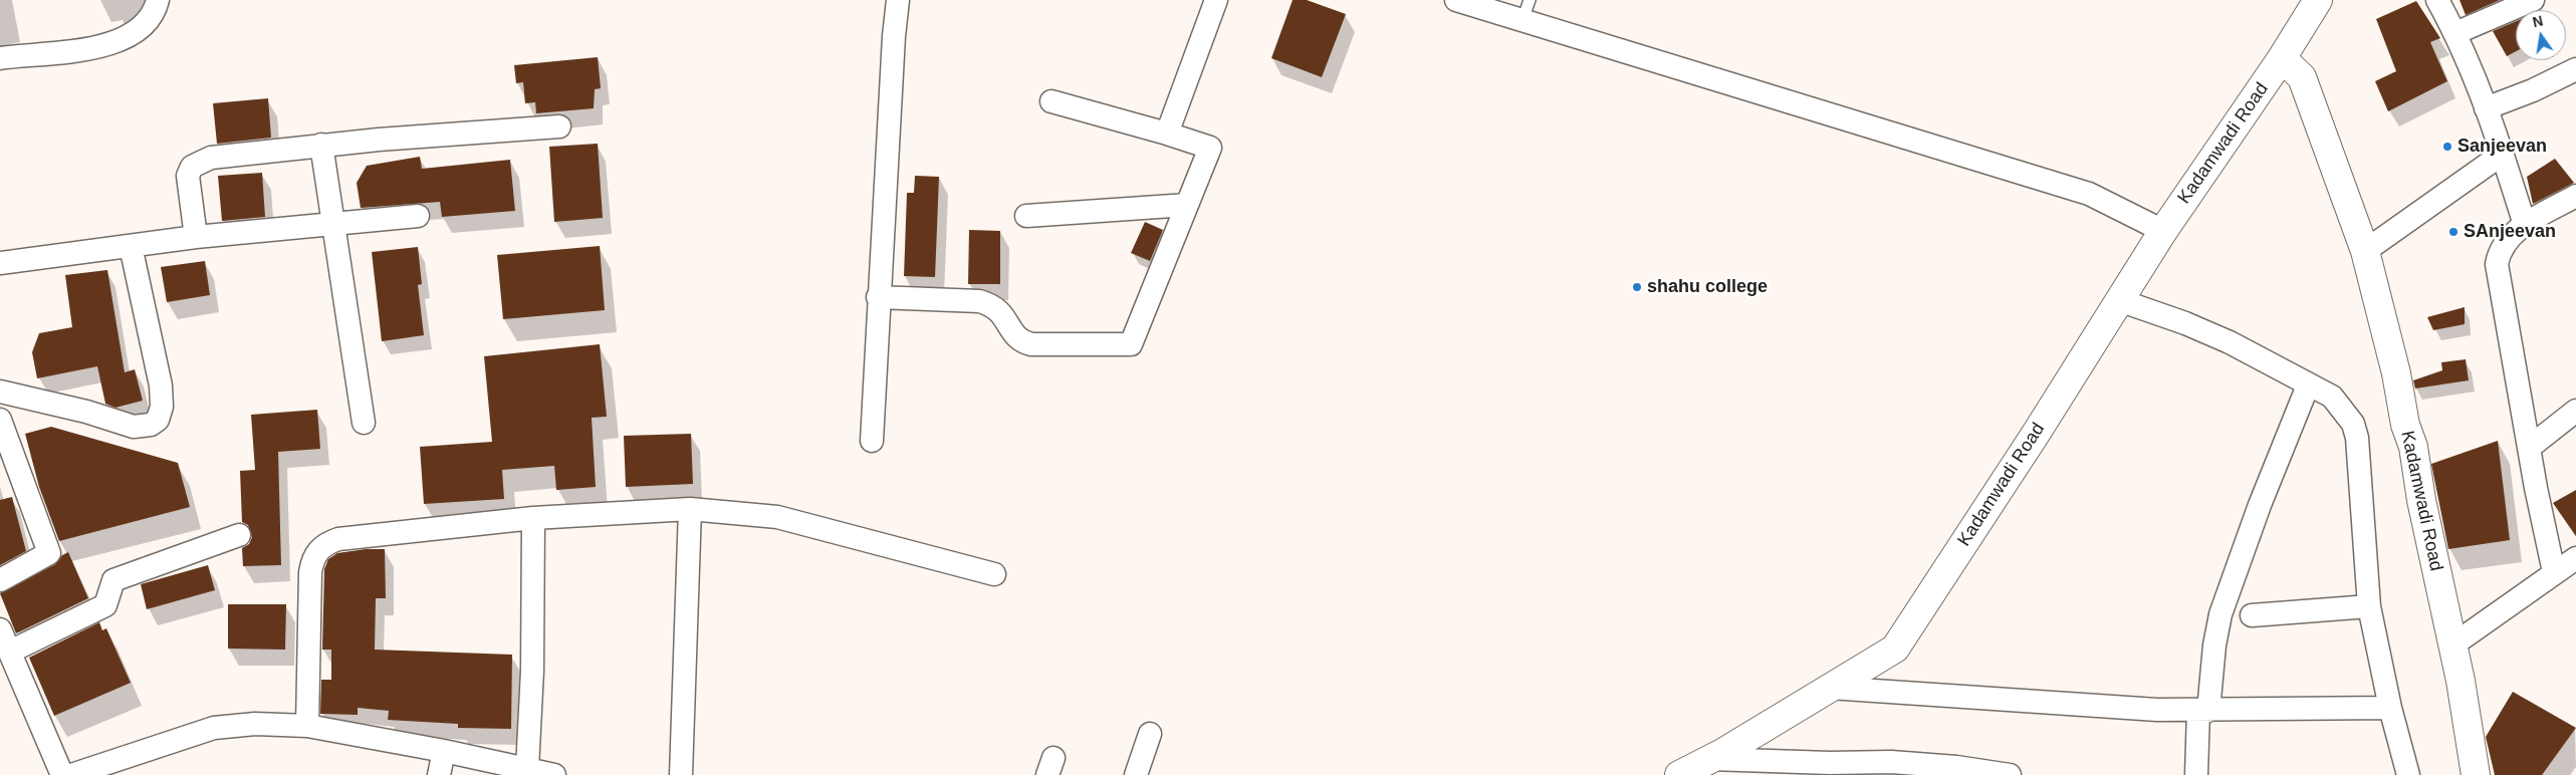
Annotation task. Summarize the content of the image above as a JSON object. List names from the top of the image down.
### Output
{
  "streets": {
    "street": ["Kadamwadi Road"]
  },
  "places": ["Sanjeevan", "SAnjeevan", "shahu college"],
  "north": "top"
}
